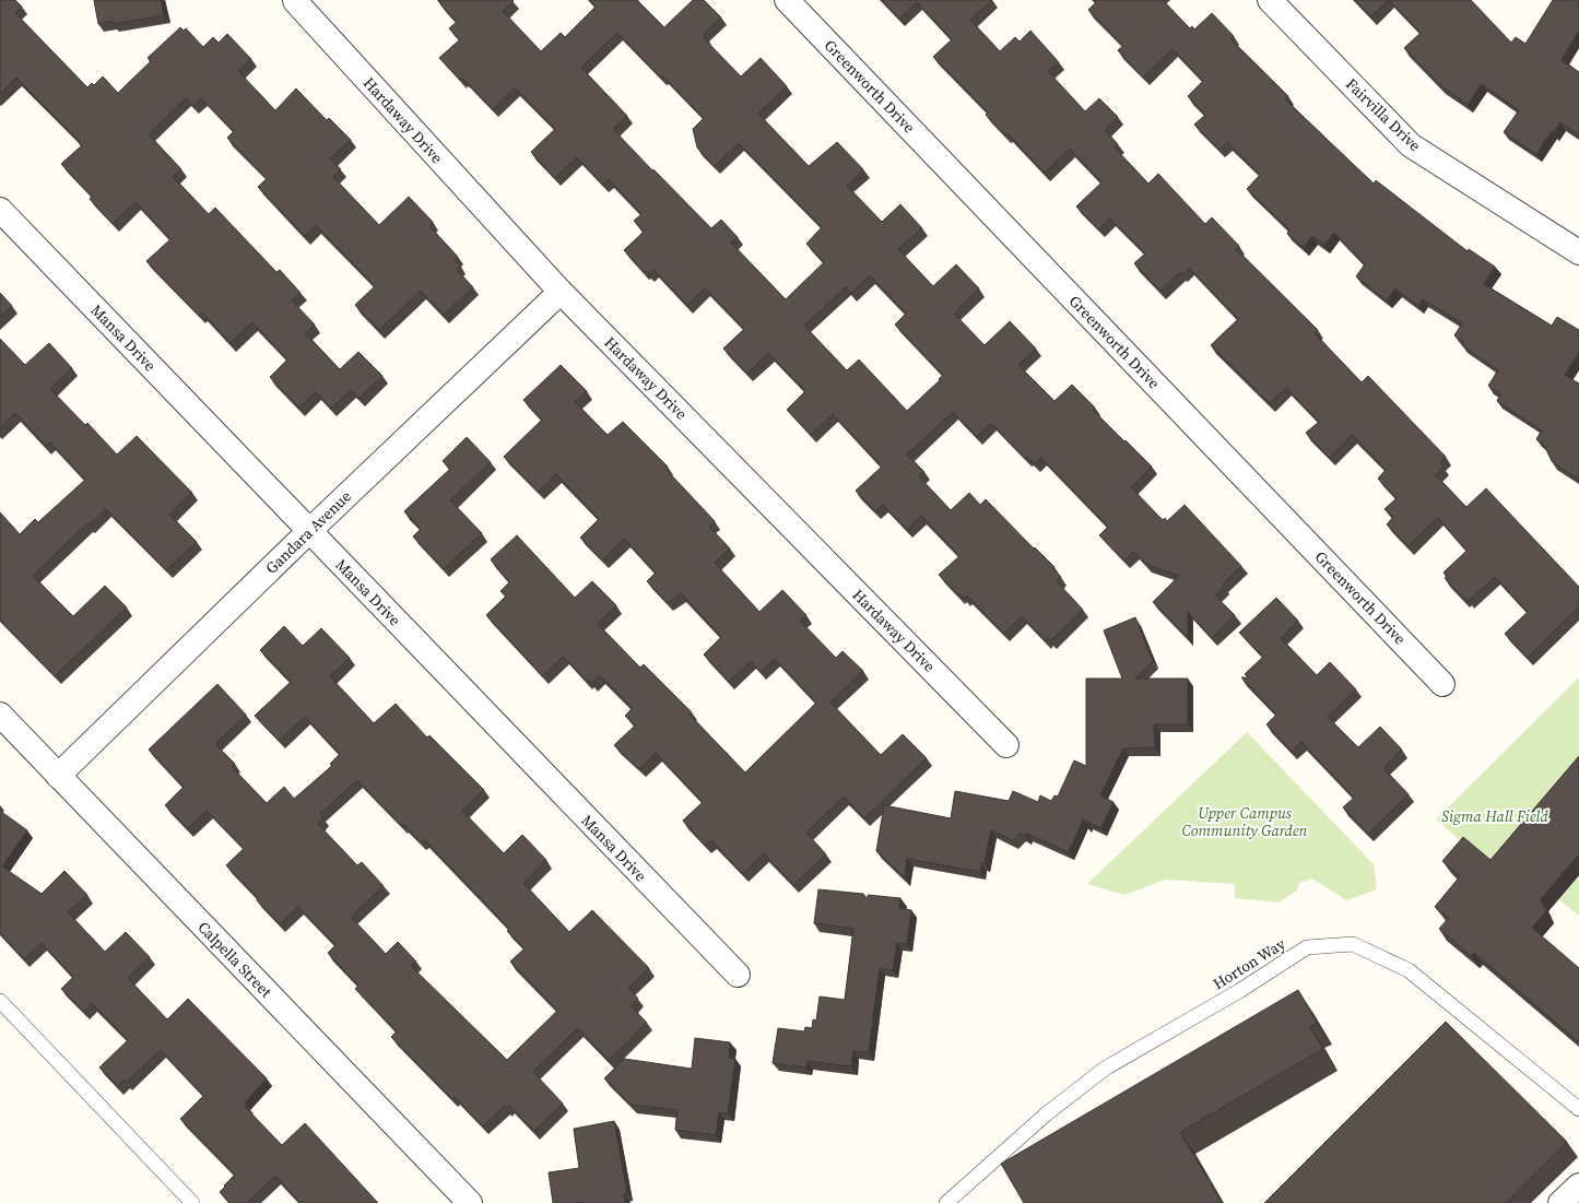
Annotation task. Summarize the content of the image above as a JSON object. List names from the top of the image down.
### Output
{
  "streets": {
    "street": [
      "Greenworth Drive",
      "Fairvilla Drive",
      "Hardaway Drive",
      "Mansa Drive",
      "Gandara Avenue",
      "Calpella Street"
    ],
    "lane": ["Horton Way"]
  },
  "crossings": [
    ["Hardaway Drive", "Gandara Avenue"],
    ["Mansa Drive", "Gandara Avenue"],
    ["Gandara Avenue", "Calpella Street"]
  ],
  "parks": ["Upper Campus Community Garden", "Sigma Hall Field"]
}
